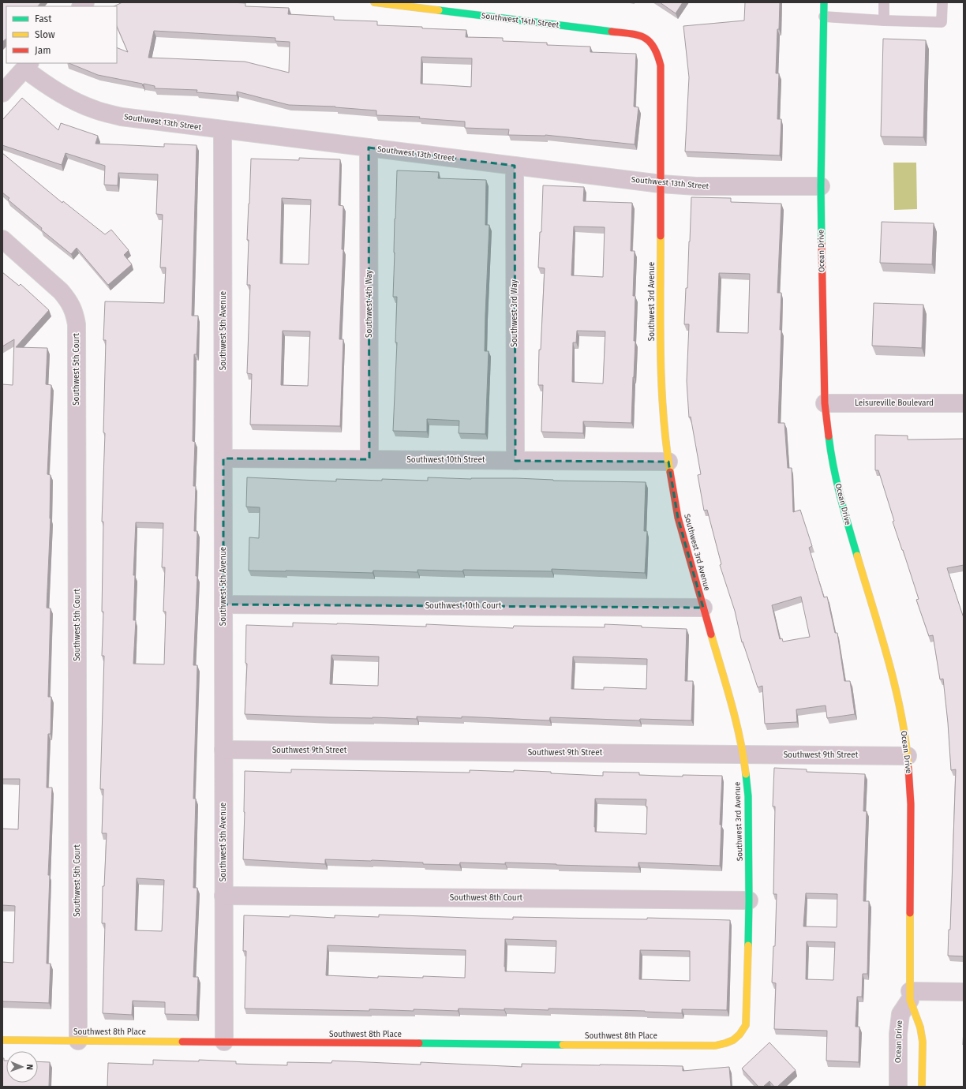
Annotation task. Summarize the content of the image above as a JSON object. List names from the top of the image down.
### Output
{
  "streets": {
    "street": [
      "Southwest 14th Street",
      "Southwest 13th Street",
      "Ocean Drive",
      "Southwest 3rd Avenue",
      "Southwest 4th Way",
      "Southwest 3rd Way",
      "Southwest 5th Avenue",
      "Southwest 5th Court",
      "Leisureville Boulevard",
      "Southwest 10th Street",
      "Southwest 10th Court",
      "Southwest 9th Street",
      "Southwest 8th Court",
      "Southwest 8th Place"
    ]
  },
  "crossings": [
    ["Southwest 14th Street", "Southwest 3rd Avenue"],
    ["Southwest 13th Street", "Ocean Drive"],
    ["Southwest 13th Street", "Southwest 3rd Avenue"],
    ["Southwest 13th Street", "Southwest 4th Way"],
    ["Southwest 13th Street", "Southwest 3rd Way"],
    ["Southwest 13th Street", "Southwest 5th Avenue"],
    ["Ocean Drive", "Leisureville Boulevard"],
    ["Ocean Drive", "Southwest 9th Street"],
    ["Southwest 3rd Avenue", "Southwest 10th Street"],
    ["Southwest 3rd Avenue", "Southwest 10th Court"],
    ["Southwest 3rd Avenue", "Southwest 9th Street"],
    ["Southwest 3rd Avenue", "Southwest 8th Court"],
    ["Southwest 3rd Avenue", "Southwest 8th Place"],
    ["Southwest 4th Way", "Southwest 10th Street"],
    ["Southwest 3rd Way", "Southwest 10th Street"],
    ["Southwest 5th Avenue", "Southwest 10th Street"],
    ["Southwest 5th Avenue", "Southwest 10th Court"],
    ["Southwest 5th Avenue", "Southwest 9th Street"],
    ["Southwest 5th Avenue", "Southwest 8th Court"],
    ["Southwest 5th Avenue", "Southwest 8th Place"],
    ["Southwest 5th Court", "Southwest 8th Place"]
  ],
  "legend": ["Fast", "Slow", "Jam"],
  "north": "right"
}
